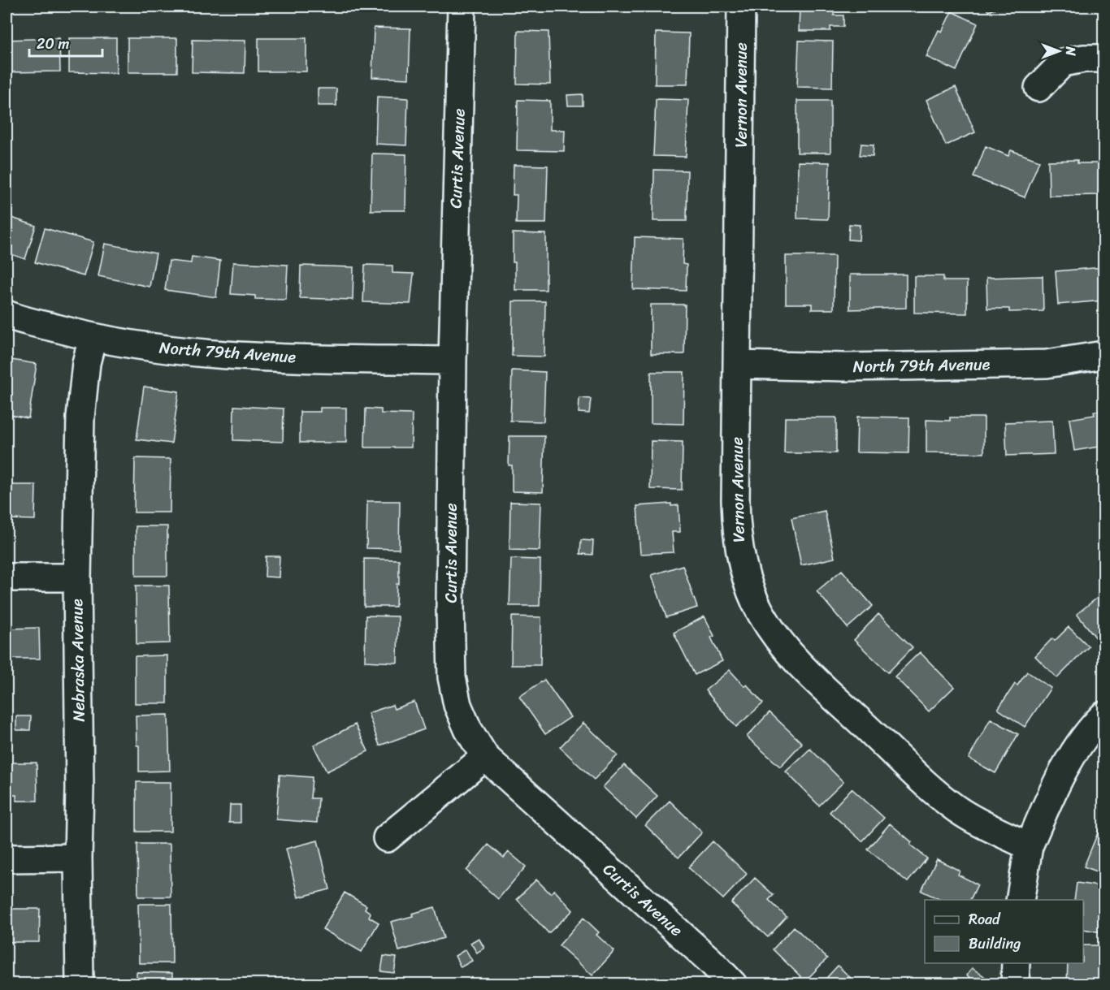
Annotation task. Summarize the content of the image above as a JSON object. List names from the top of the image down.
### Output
{
  "streets": {
    "street": [
      "Vernon Avenue",
      "Curtis Avenue",
      "North 79th Avenue",
      "Nebraska Avenue"
    ]
  },
  "crossings": [
    ["Vernon Avenue", "North 79th Avenue"],
    ["Curtis Avenue", "North 79th Avenue"],
    ["North 79th Avenue", "Nebraska Avenue"]
  ],
  "legend": ["Road", "Building"],
  "scale_bar": "20 m",
  "north": "right"
}
